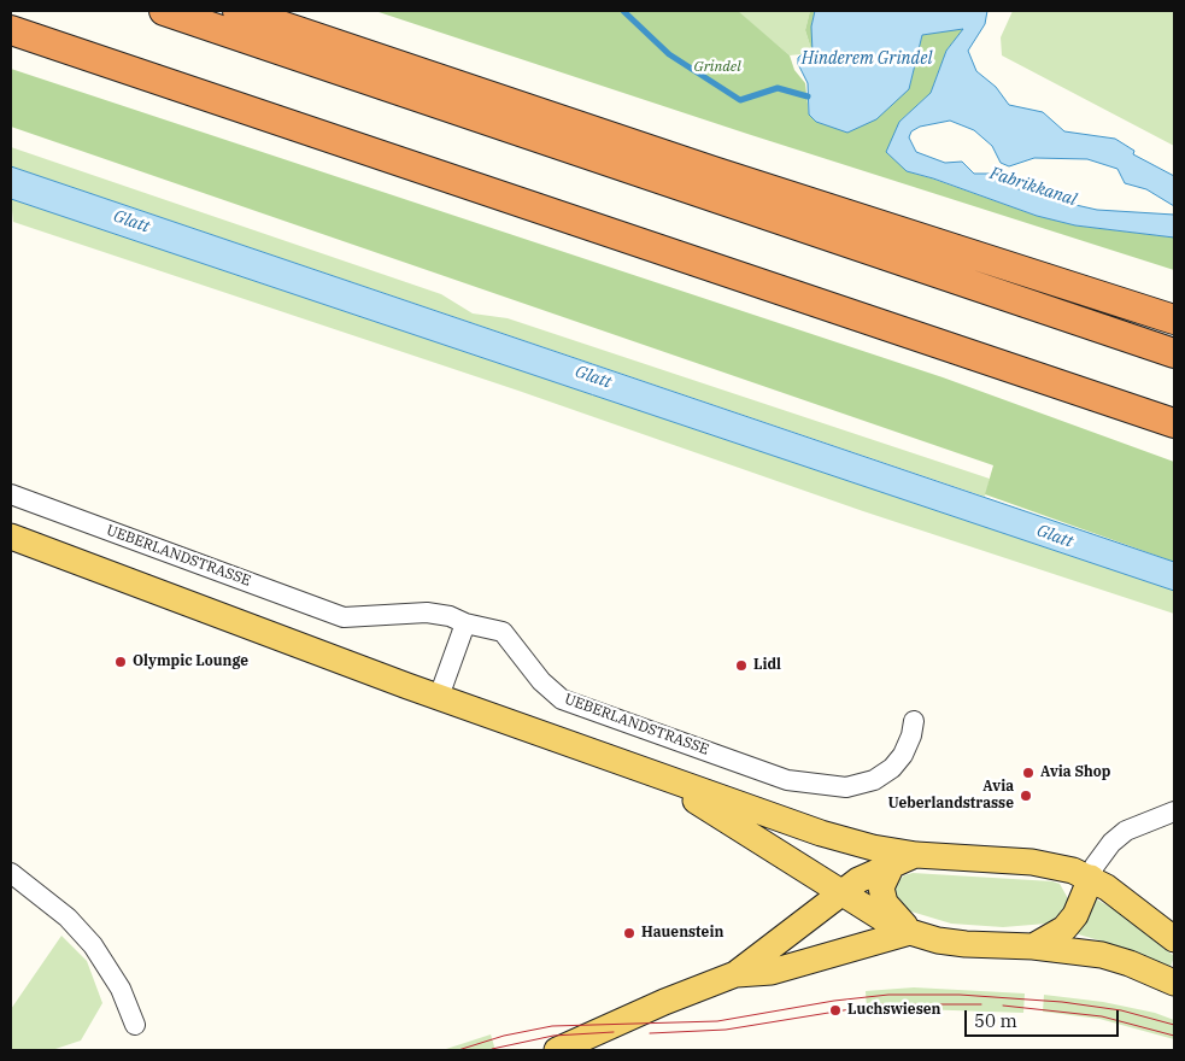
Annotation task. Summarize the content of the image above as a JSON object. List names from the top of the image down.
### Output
{
  "streets": {
    "street": ["UEBERLANDSTRASSE"]
  },
  "water": ["Hinderem Grindel", "Fabrikkanal", "Glatt"],
  "parks": ["Grindel"],
  "places": [
    "Olympic Lounge",
    "Lidl",
    "Avia Shop",
    "Avia Ueberlandstrasse",
    "Hauenstein",
    "Luchswiesen"
  ],
  "scale_bar": "50 m"
}
